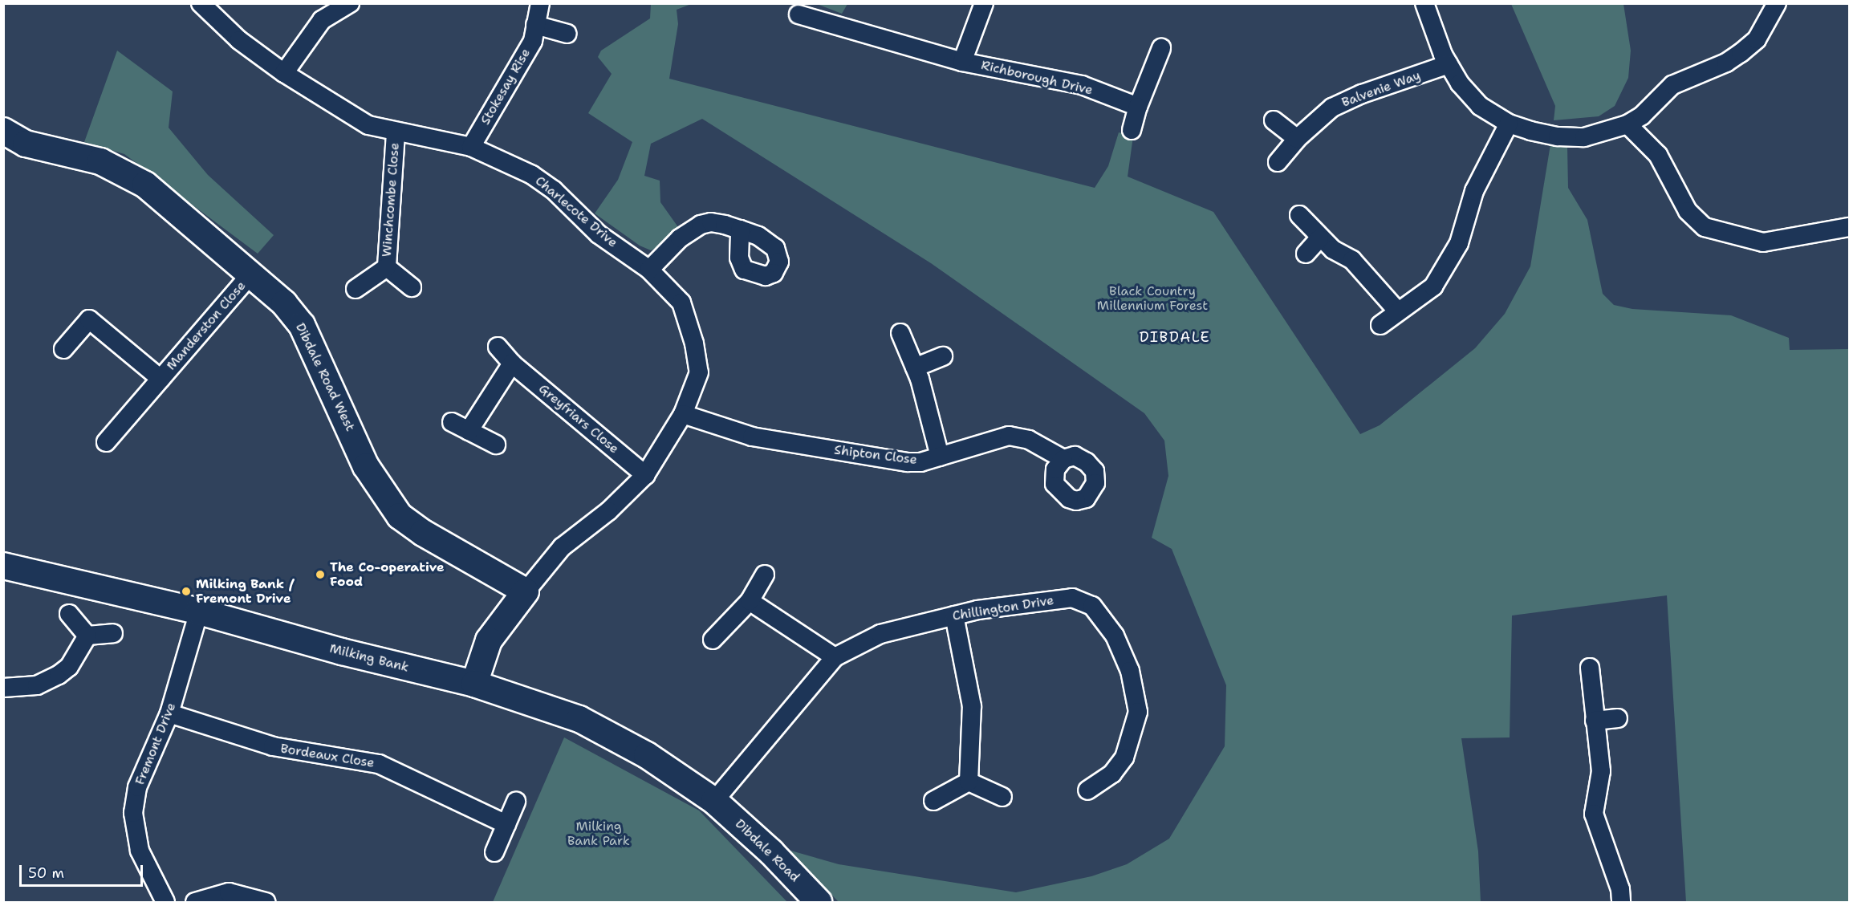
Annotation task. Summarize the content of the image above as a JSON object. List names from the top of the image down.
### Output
{
  "streets": {
    "street": [
      "Richborough Drive",
      "Stokesay Rise",
      "Balvenie Way",
      "Winchcombe Close",
      "Charlecote Drive",
      "Manderston Close",
      "Dibdale Road West",
      "Greyfriars Close",
      "Shipton Close",
      "Chillington Drive",
      "Milking Bank",
      "Fremont Drive",
      "Bordeaux Close",
      "Dibdale Road"
    ]
  },
  "crossings": [
    ["Stokesay Rise", "Charlecote Drive"],
    ["Winchcombe Close", "Charlecote Drive"],
    ["Charlecote Drive", "Dibdale Road West"],
    ["Charlecote Drive", "Greyfriars Close"],
    ["Charlecote Drive", "Shipton Close"],
    ["Manderston Close", "Dibdale Road West"],
    ["Chillington Drive", "Milking Bank"],
    ["Chillington Drive", "Dibdale Road"],
    ["Milking Bank", "Fremont Drive"],
    ["Milking Bank", "Dibdale Road"],
    ["Fremont Drive", "Bordeaux Close"]
  ],
  "districts": ["DIBDALE"],
  "parks": ["Black Country Millennium Forest", "Milking Bank Park"],
  "places": ["The Co-operative Food", "Milking Bank / Fremont Drive"],
  "scale_bar": "50 m"
}
